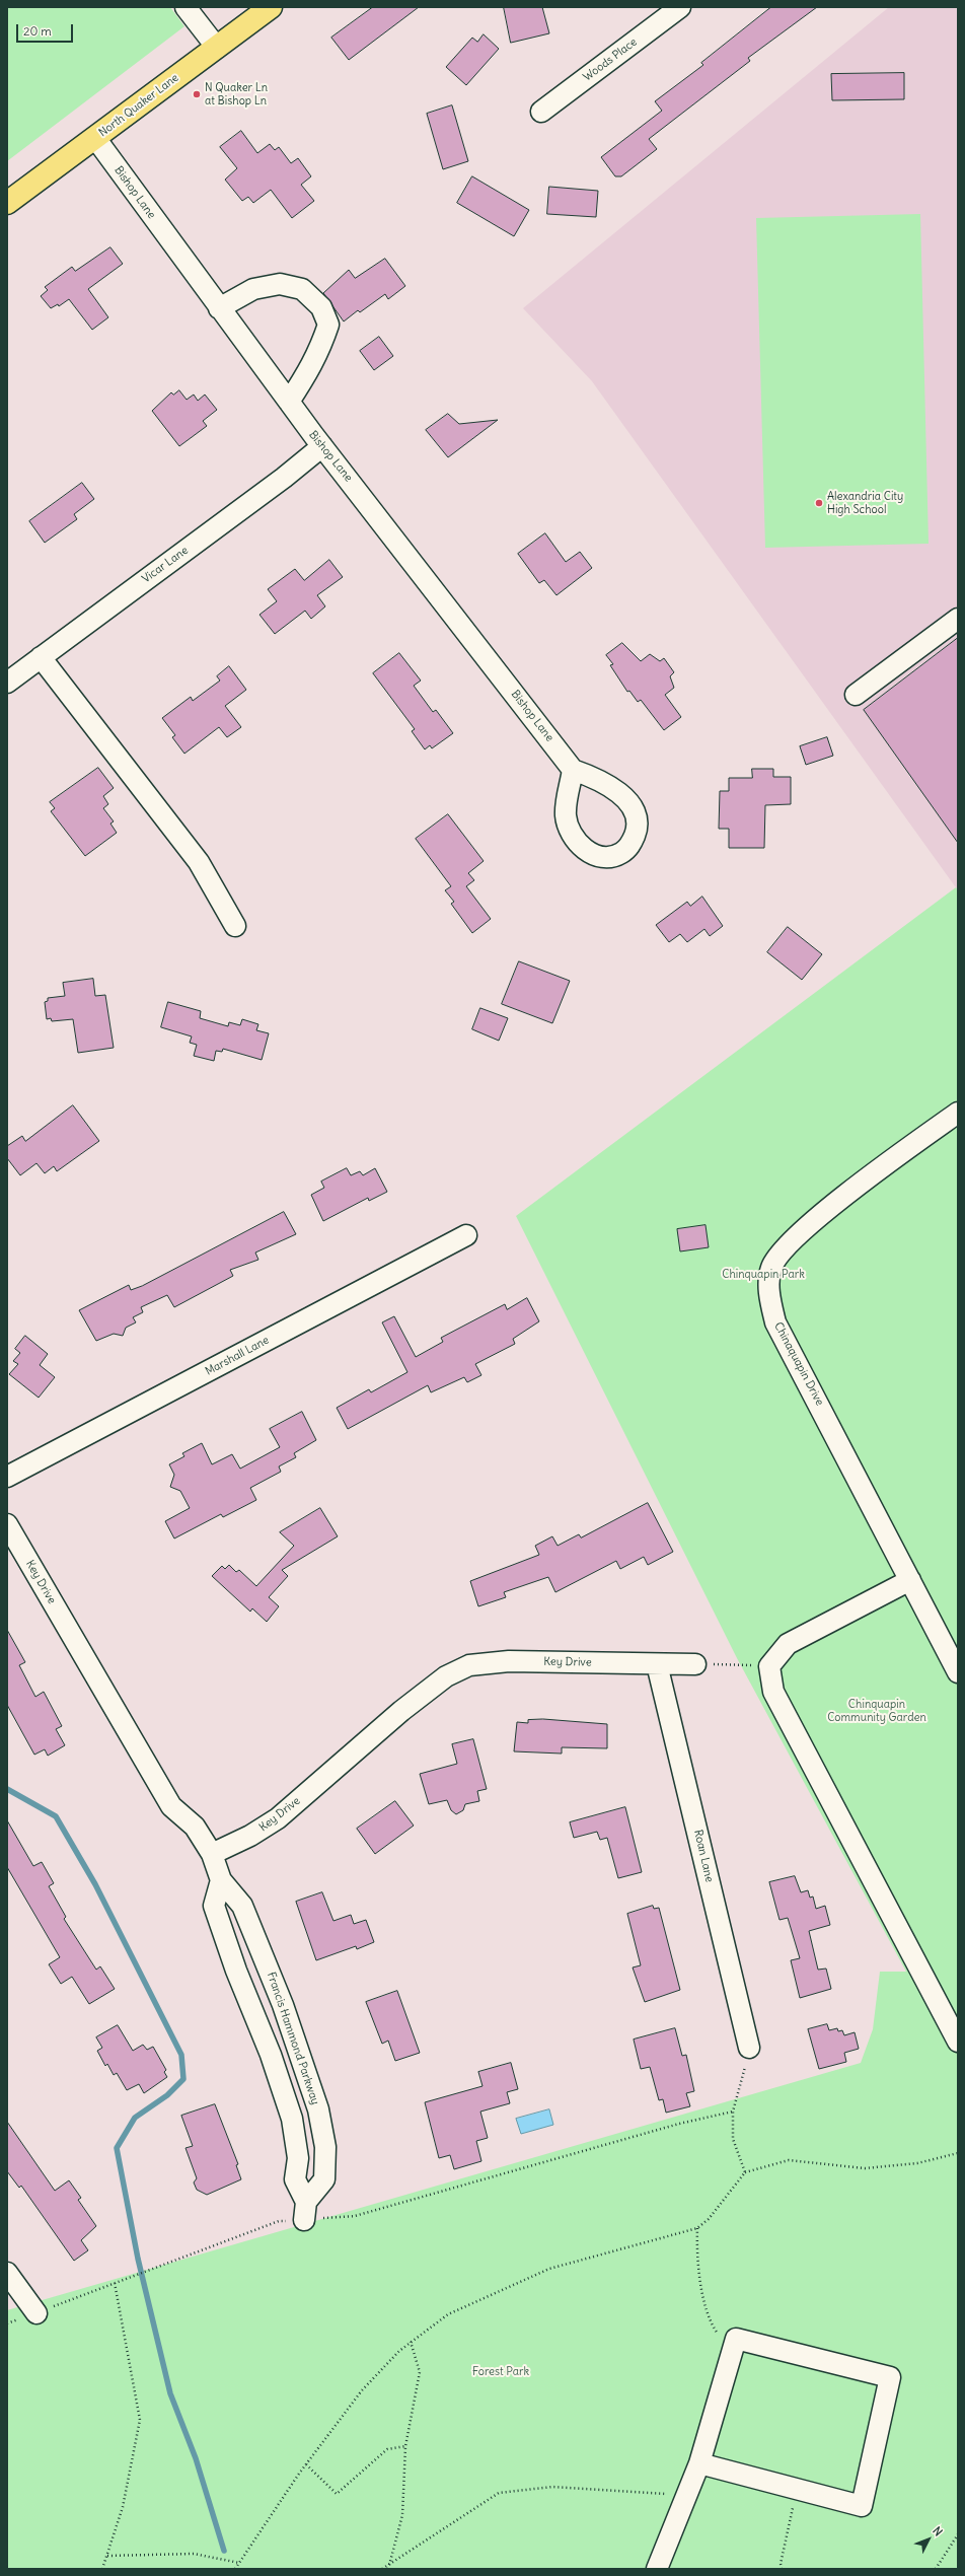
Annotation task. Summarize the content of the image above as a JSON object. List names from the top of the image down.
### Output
{
  "streets": {
    "main road": ["North Quaker Lane"],
    "street": [
      "Woods Place",
      "Bishop Lane",
      "Vicar Lane",
      "Marshall Lane",
      "Chinaquapin Drive",
      "Key Drive",
      "Roan Lane",
      "Francis Hammond Parkway"
    ]
  },
  "crossings": [
    ["North Quaker Lane", "Bishop Lane"],
    ["Bishop Lane", "Vicar Lane"],
    ["Key Drive", "Roan Lane"],
    ["Key Drive", "Francis Hammond Parkway"]
  ],
  "parks": ["Chinquapin Park", "Chinquapin Community Garden", "Forest Park"],
  "places": ["N Quaker Ln at Bishop Ln", "Alexandria City High School"],
  "scale_bar": "20 m",
  "north": "top right"
}
